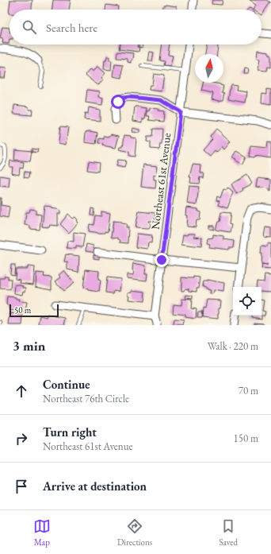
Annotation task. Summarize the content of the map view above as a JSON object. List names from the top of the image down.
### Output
{
  "streets": {
    "street": ["Northeast 61st Avenue"]
  },
  "scale_bar": "50 m",
  "north": "top",
  "page": {
    "search": "Search here",
    "scale": "50 m",
    "heading": ["3 min", "Walk · 220 m"],
    "list": [
      ["Continue", "Northeast 76th Circle", "70 m"],
      ["Turn right", "Northeast 61st Avenue", "150 m"],
      "Arrive at destination"
    ],
    "nav": ["Map", "Directions", "Saved"]
  }
}
